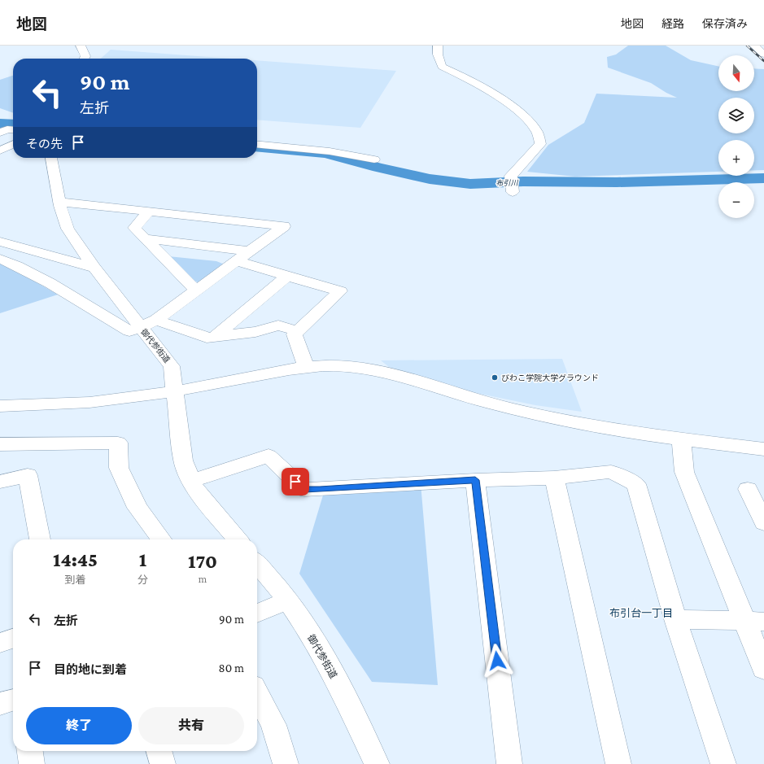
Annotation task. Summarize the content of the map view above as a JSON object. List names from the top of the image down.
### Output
{
  "streets": {
    "street": ["御代参街道"]
  },
  "districts": ["布引台一丁目"],
  "water": ["布引川"],
  "places": ["びわこ学院大学グラウンド"],
  "north": "bottom",
  "page": {
    "header": "地図",
    "nav": ["地図", "経路", "保存済み"],
    "map_buttons": ["+", "−"],
    "turn": ["90 m", "左折"],
    "then": "その先",
    "eta": [
      "14:45",
      "到着",
      "1",
      "分",
      "170",
      "m"
    ],
    "list": [
      {
        "name": "左折",
        "value": "90 m"
      },
      {
        "name": "目的地に到着",
        "value": "80 m"
      }
    ],
    "buttons": ["終了", "共有"]
  }
}
